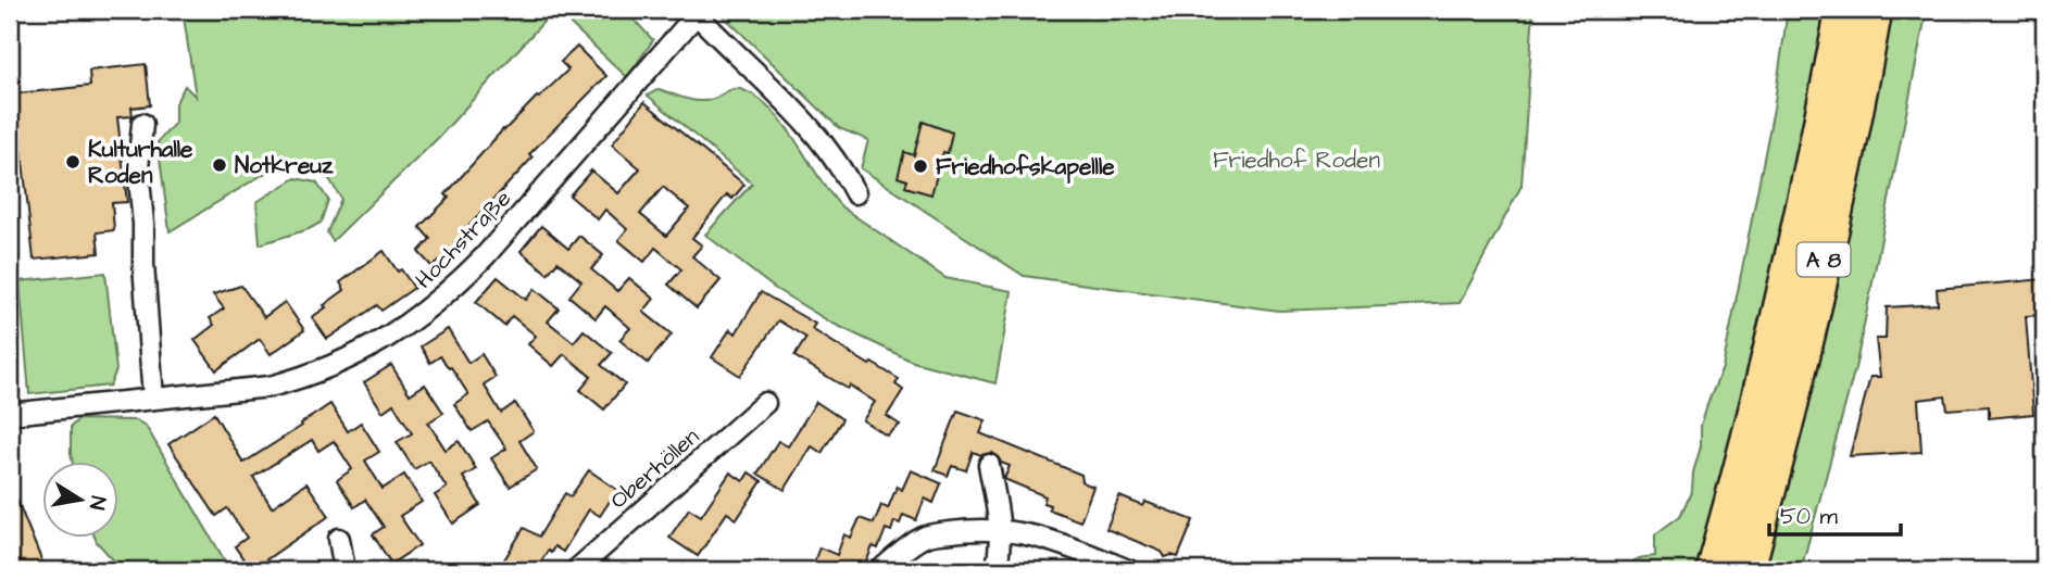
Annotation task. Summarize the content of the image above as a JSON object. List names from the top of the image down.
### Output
{
  "streets": {
    "highway": ["A 8"],
    "street": ["Hochstraße", "Oberhöllen"]
  },
  "parks": ["Friedhof Roden"],
  "places": ["Kulturhalle Roden", "Notkreuz", "Friedhofskapellle"],
  "scale_bar": "50 m",
  "north": "right"
}
